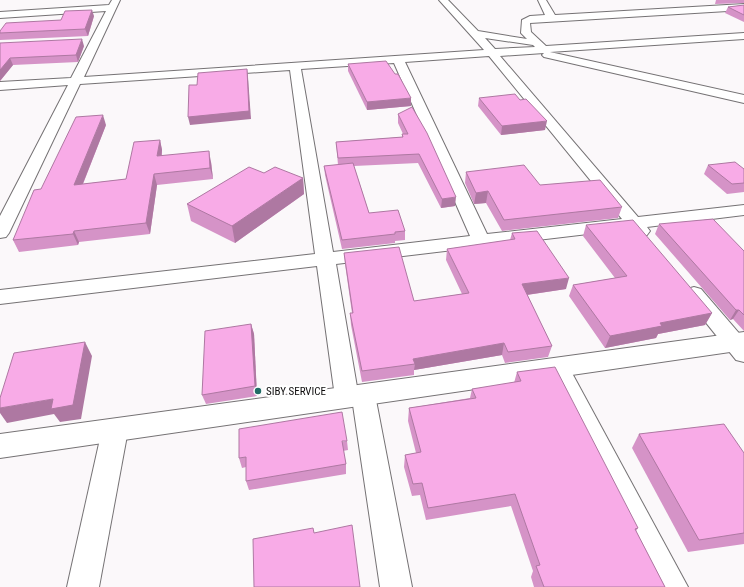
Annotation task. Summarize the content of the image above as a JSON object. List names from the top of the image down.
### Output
{
  "places": ["SIBY SERVICE"]
}
